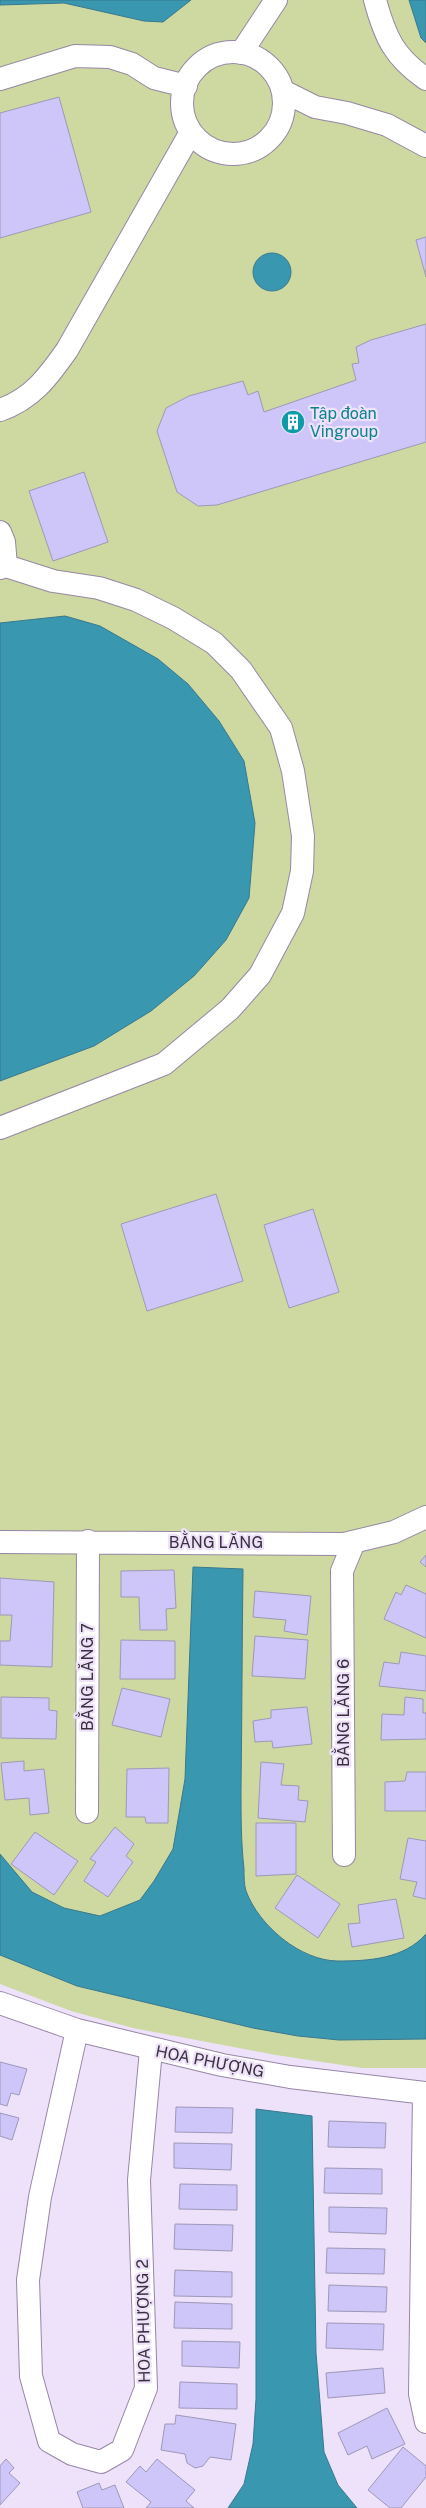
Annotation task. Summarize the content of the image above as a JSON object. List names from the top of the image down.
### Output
{
  "streets": {
    "street": [
      "BẰNG LĂNG",
      "BẰNG LĂNG 7",
      "BẰNG LĂNG 6",
      "HOA PHƯỢNG",
      "HOA PHƯỢNG 2"
    ]
  },
  "crossings": [
    ["BẰNG LĂNG", "BẰNG LĂNG 7"],
    ["HOA PHƯỢNG", "HOA PHƯỢNG 2"]
  ],
  "places": {
    "building": ["Tập đoàn Vingroup"]
  }
}
